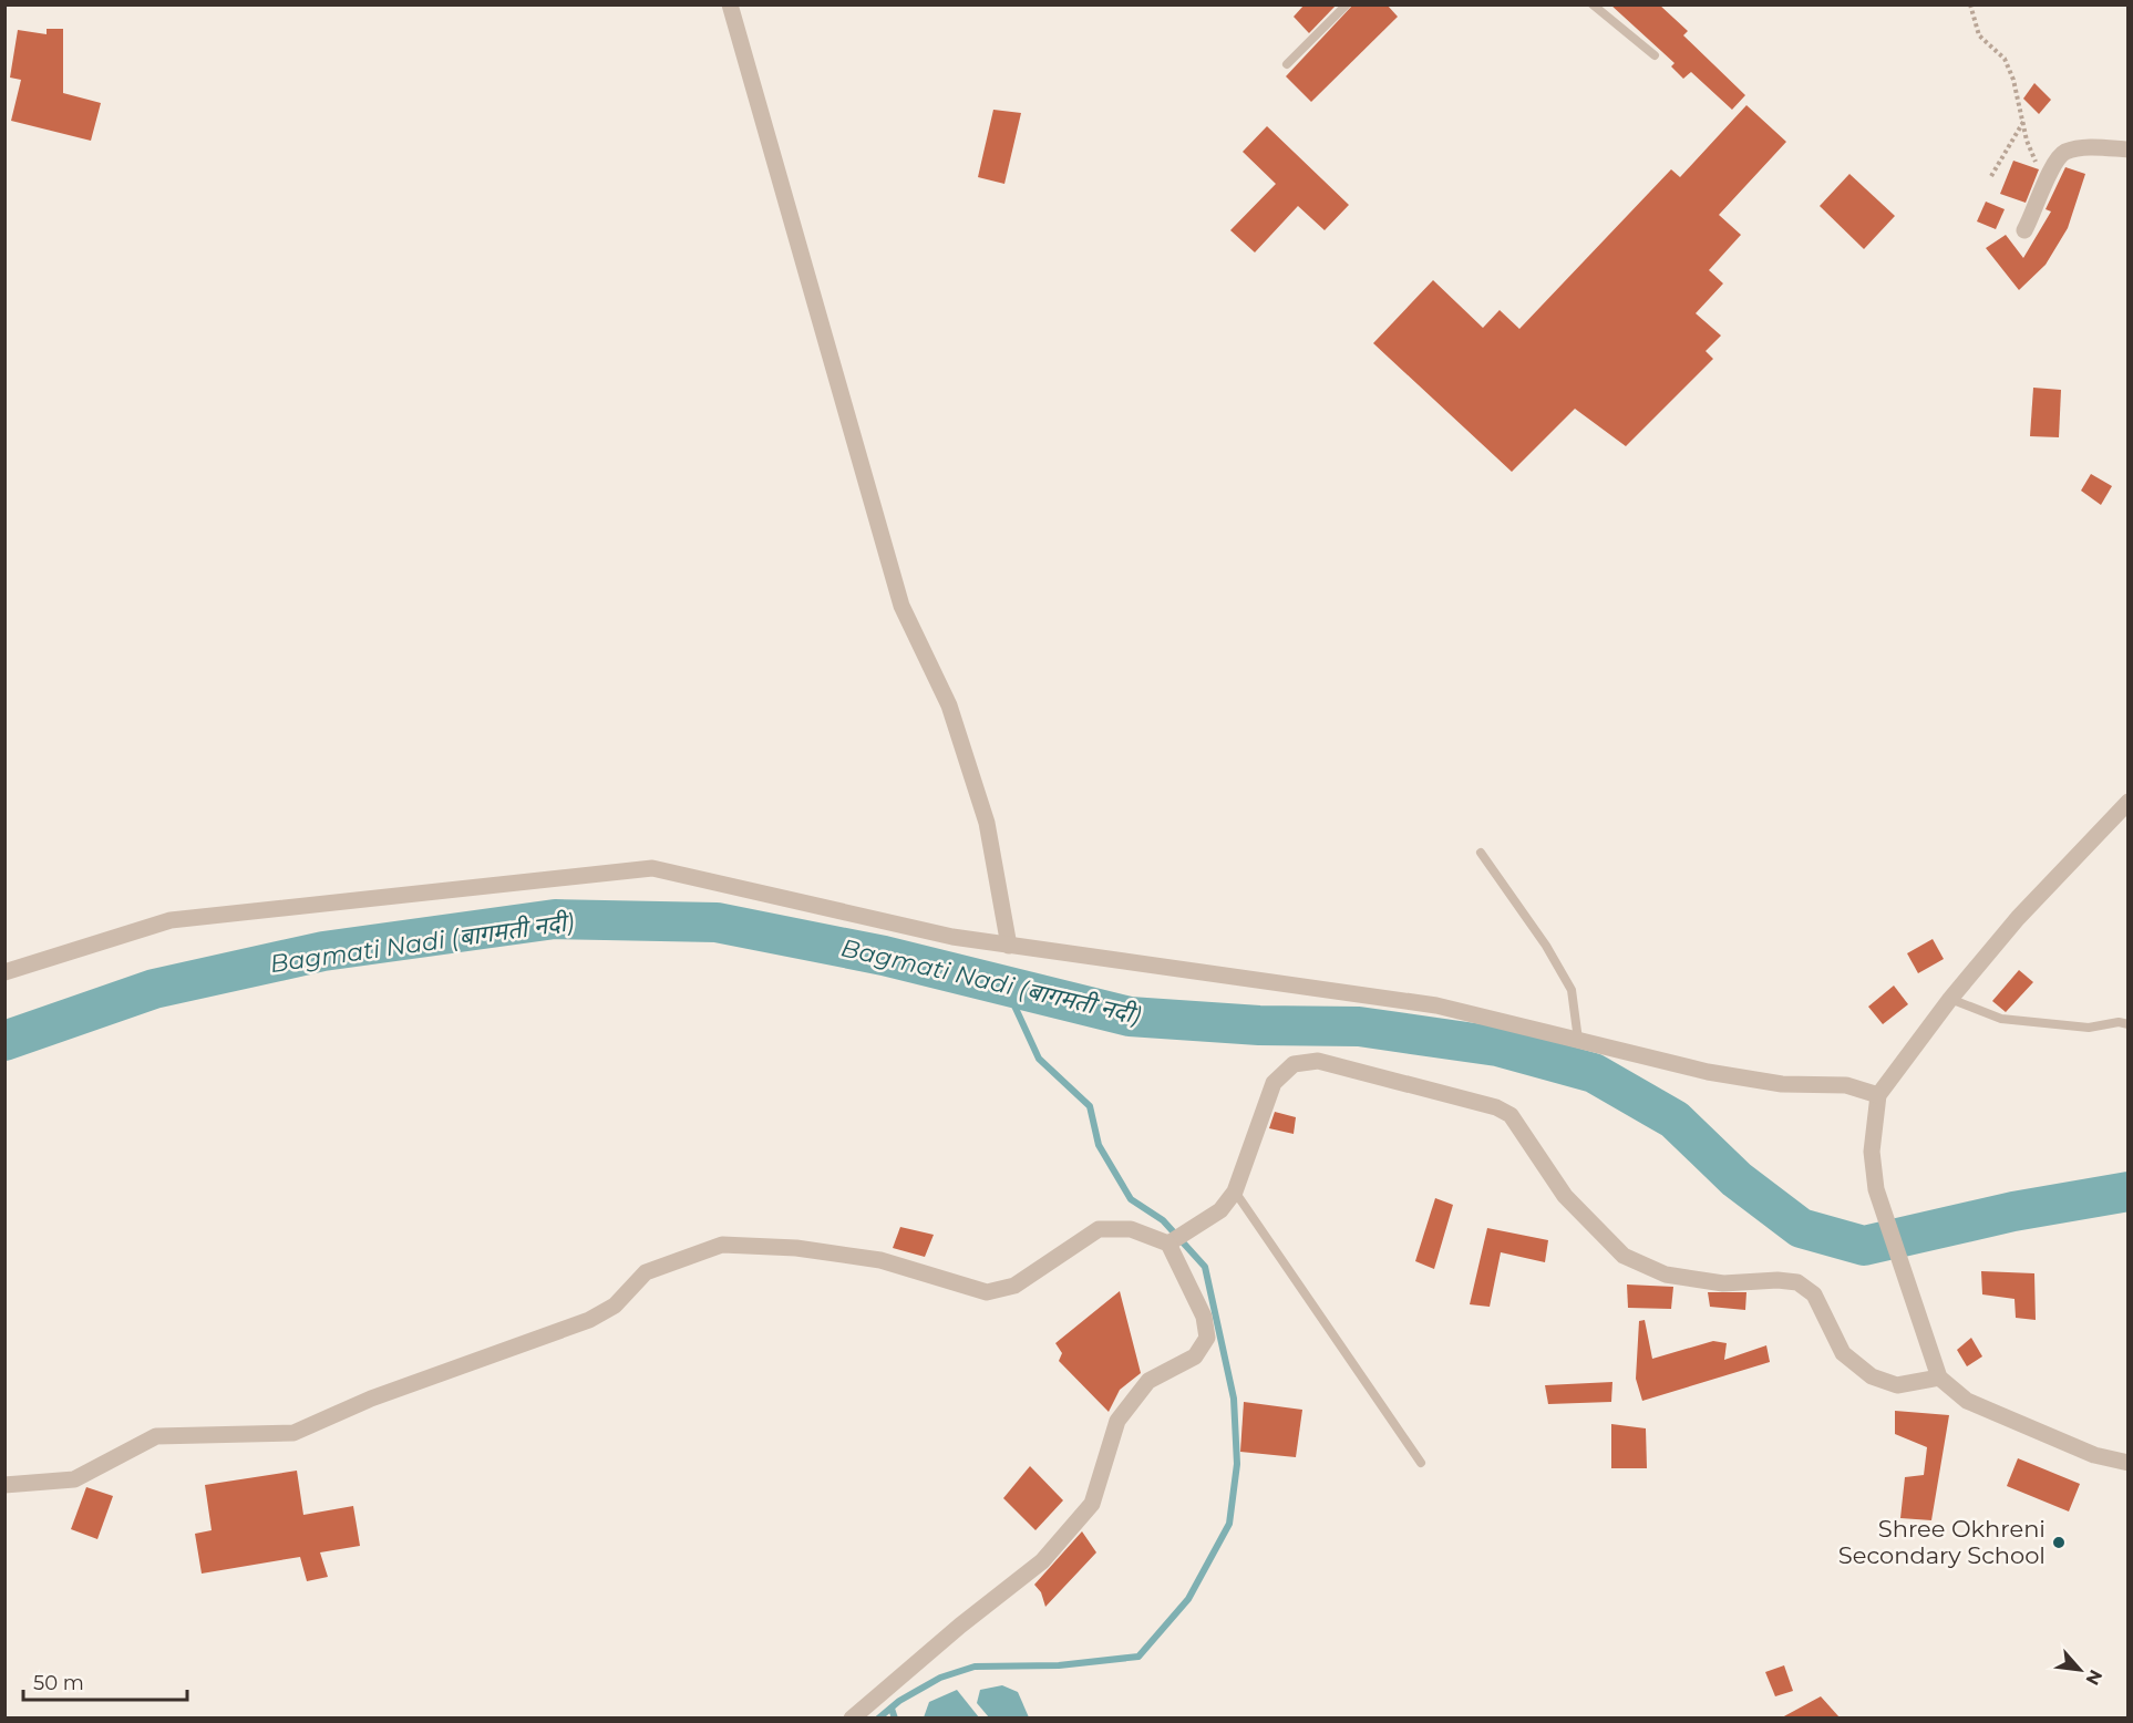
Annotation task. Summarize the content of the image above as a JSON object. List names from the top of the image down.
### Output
{
  "water": ["Bagmati Nadi (बागमती नदी)"],
  "places": ["Shree Okhreni Secondary School"],
  "scale_bar": "50 m",
  "north": "bottom right"
}
